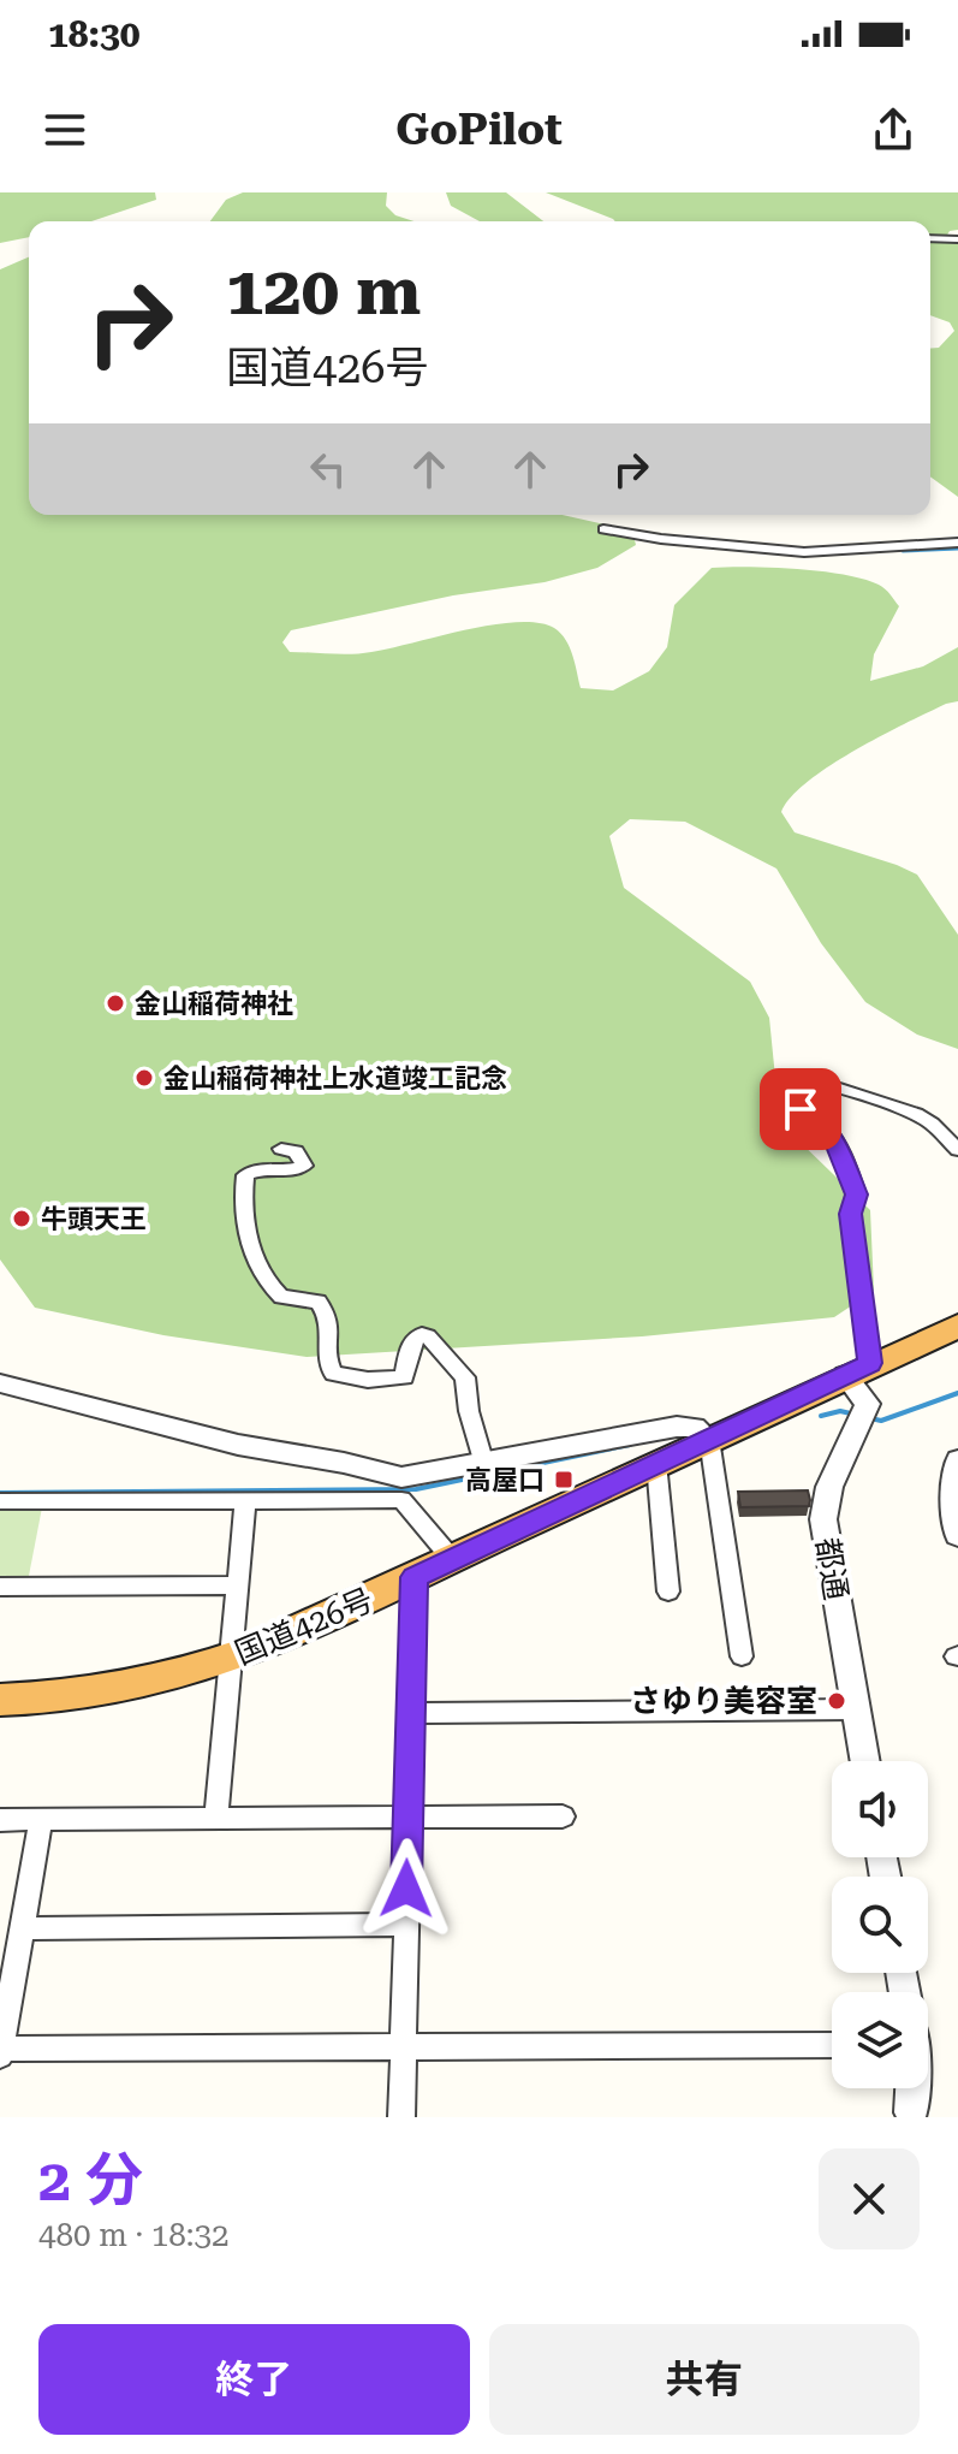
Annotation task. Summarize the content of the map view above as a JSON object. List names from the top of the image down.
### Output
{
  "streets": {
    "highway": ["国道426号"],
    "street": ["都通"]
  },
  "crossings": [
    ["都通", "国道426号"]
  ],
  "places": {
    "other": [
      "金山稲荷神社",
      "金山稲荷神社上水道竣工記念",
      "牛頭天王",
      "さゆり美容室"
    ],
    "transit": ["高屋口"]
  },
  "page": {
    "status": "18:30",
    "header": "GoPilot",
    "turn": ["120 m", "国道426号"],
    "heading": ["2 分", "480 m · 18:32"],
    "buttons": ["終了", "共有"]
  }
}
